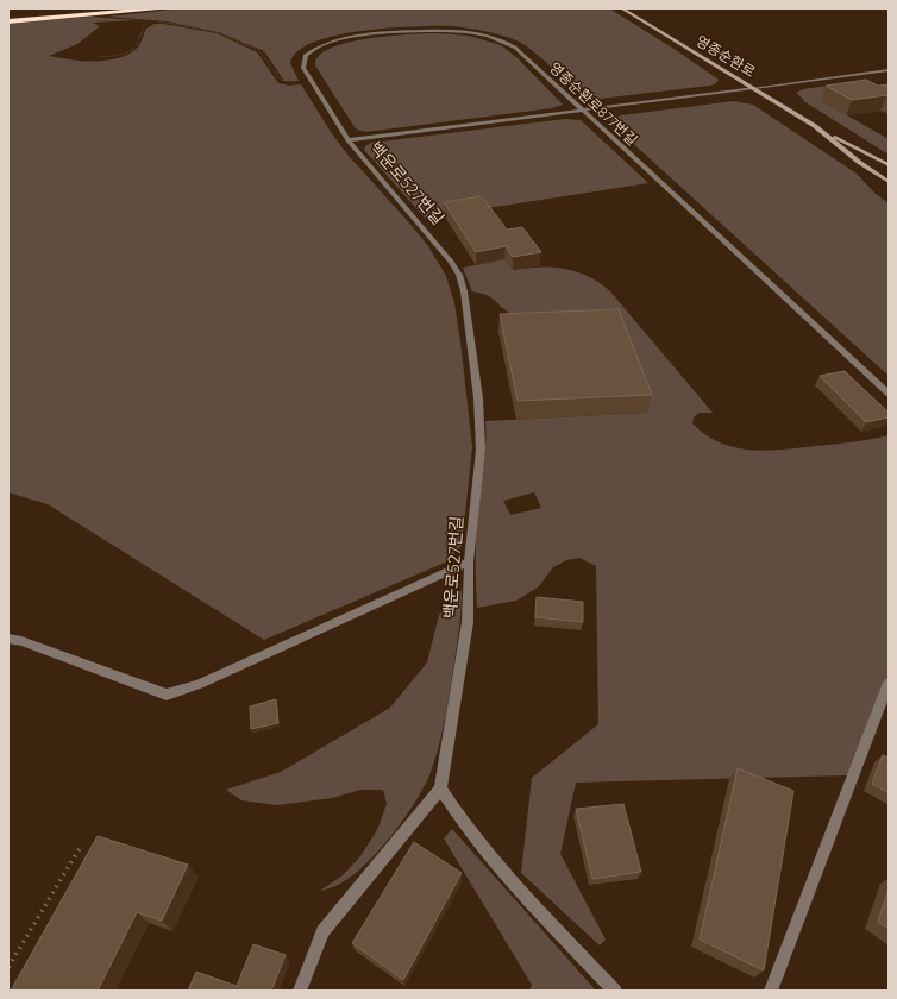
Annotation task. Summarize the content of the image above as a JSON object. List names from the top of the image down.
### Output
{
  "streets": {
    "main road": ["영종순환로"],
    "street": ["영종순환로877번길", "백운로527번길"]
  },
  "crossings": [
    ["영종순환로877번길", "백운로527번길"]
  ]
}
